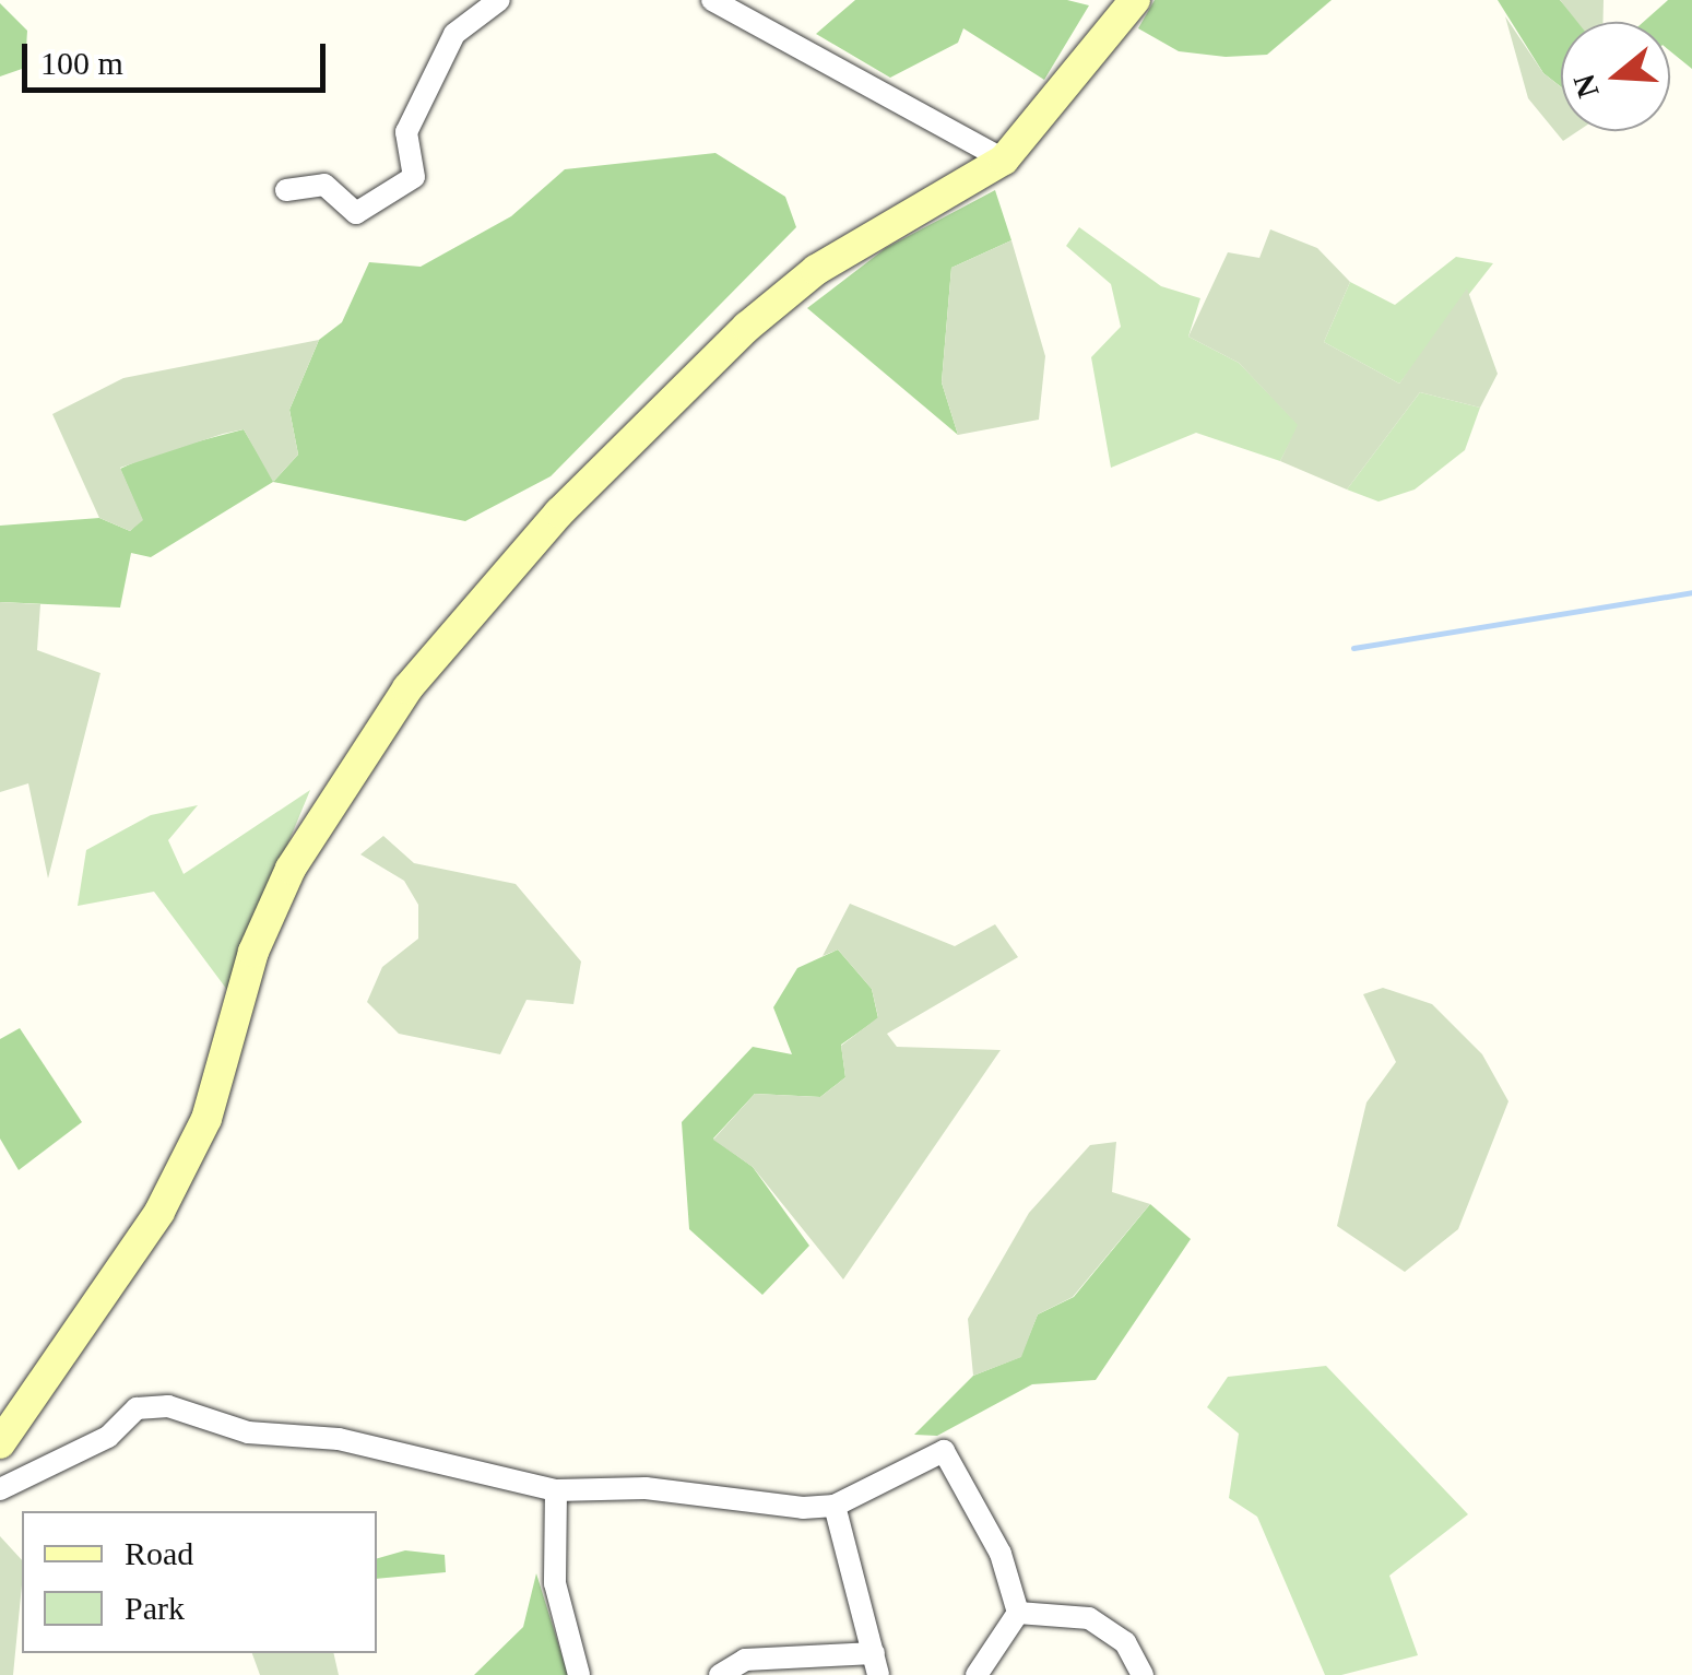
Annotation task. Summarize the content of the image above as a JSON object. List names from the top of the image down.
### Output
{
  "legend": ["Road", "Park"],
  "scale_bar": "100 m",
  "north": "left"
}
